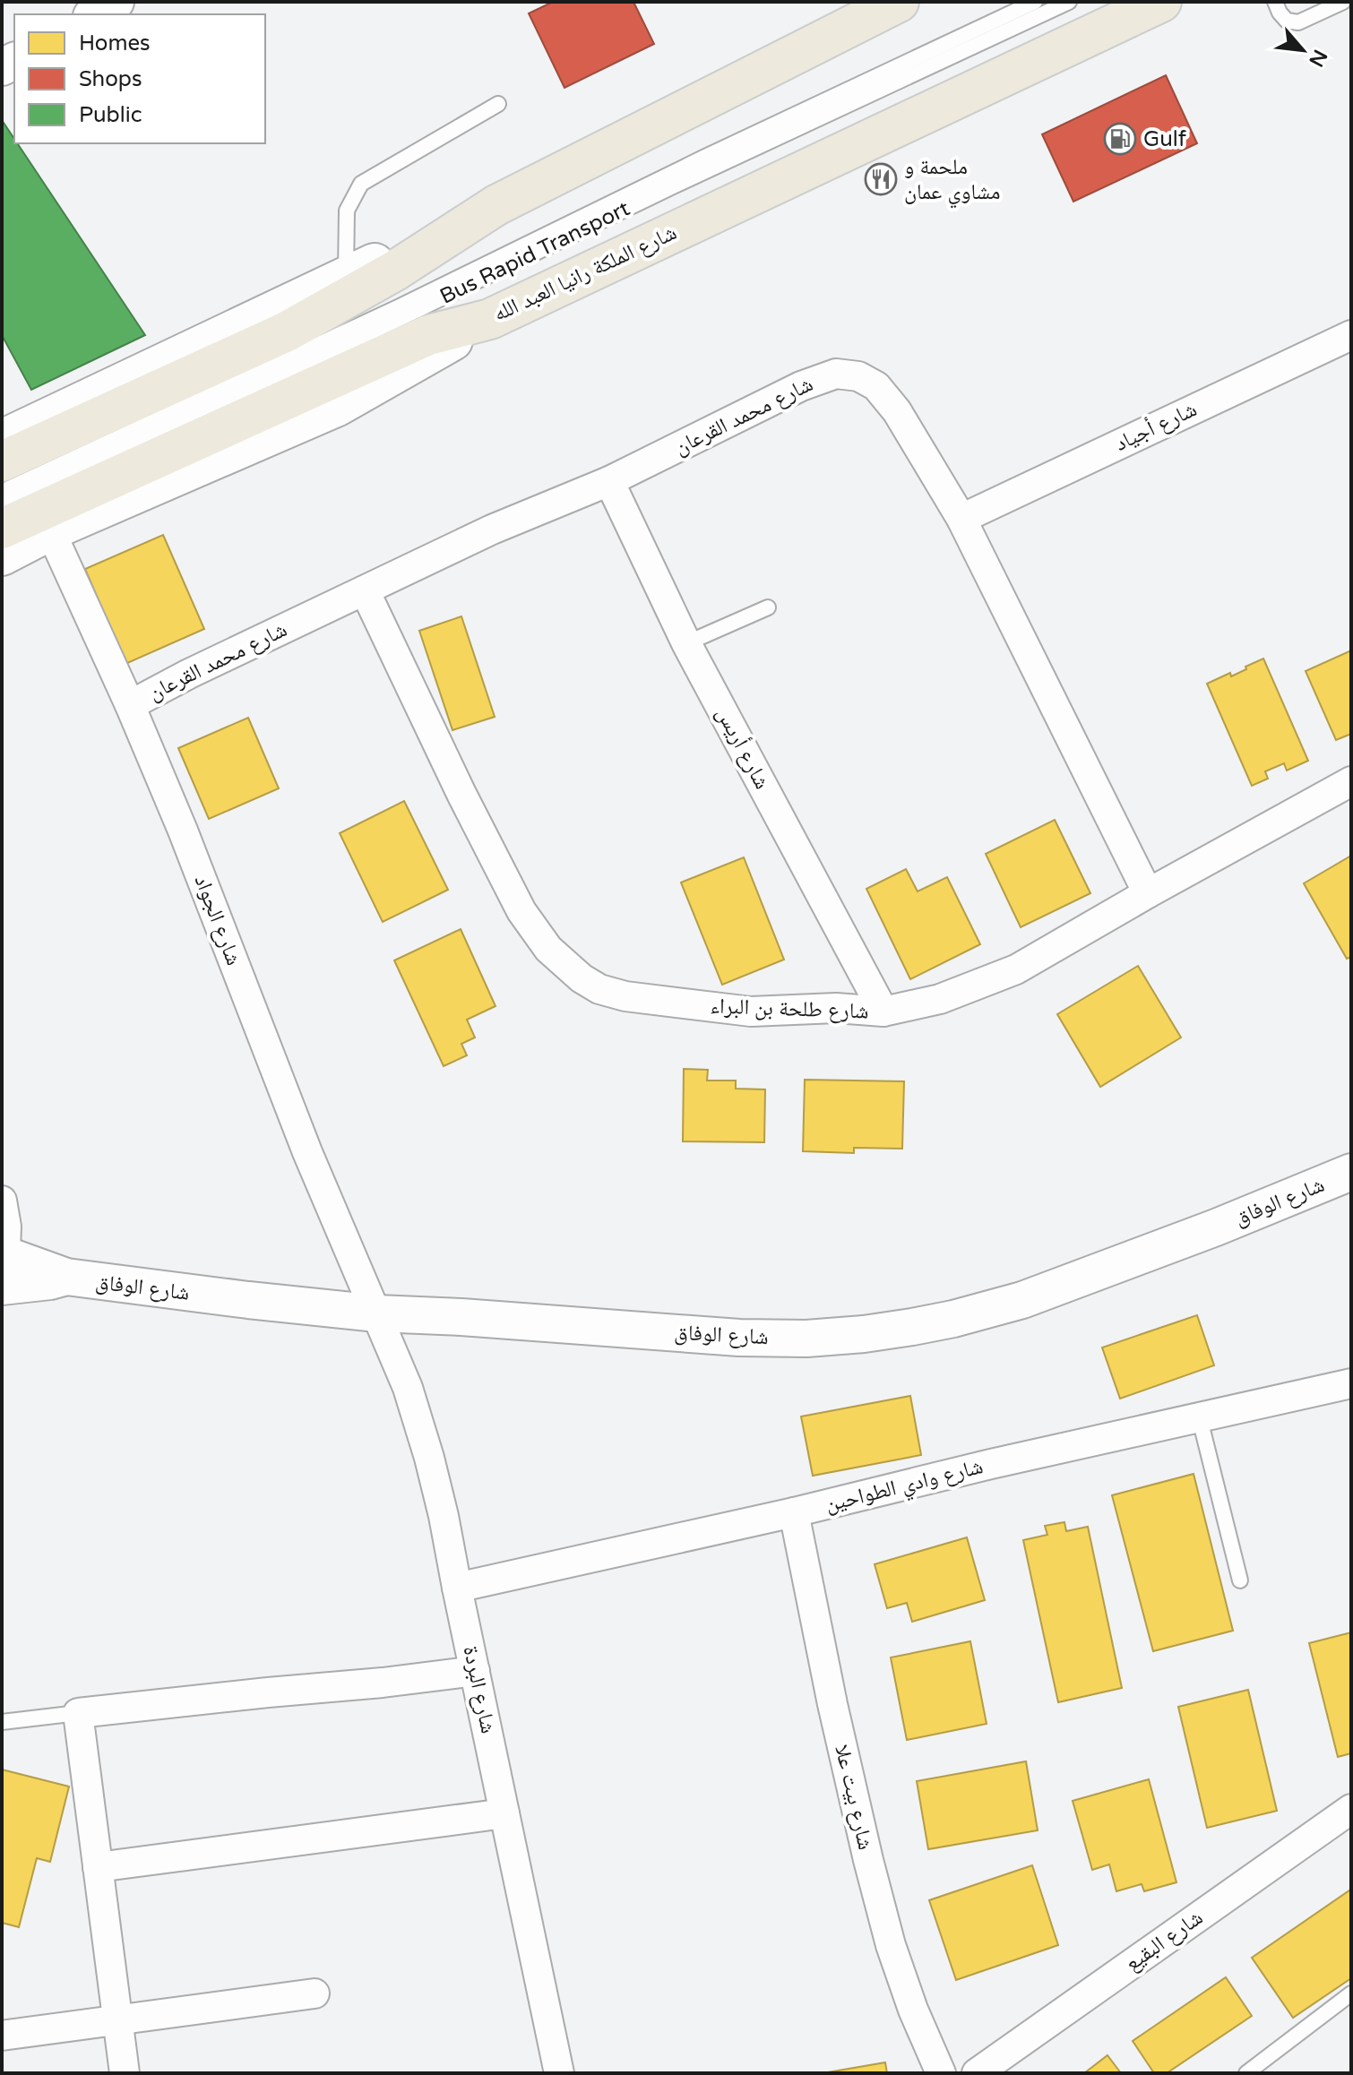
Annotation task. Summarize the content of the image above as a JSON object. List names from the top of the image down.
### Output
{
  "streets": {
    "main road": ["شارع الملكة رانيا العبد الله"],
    "street": [
      "شارع محمد القرعان",
      "شارع أجياد",
      "شارع أريس",
      "شارع الجواد",
      "شارع طلحة بن البراء",
      "شارع الوفاق",
      "شارع وادي الطواحين",
      "شارع البردة",
      "شارع بيت علا",
      "شارع البقيع"
    ],
    "lane": ["Bus Rapid Transport"]
  },
  "crossings": [
    ["شارع محمد القرعان", "شارع أجياد"],
    ["شارع محمد القرعان", "شارع أريس"],
    ["شارع محمد القرعان", "شارع الجواد"],
    ["شارع محمد القرعان", "شارع طلحة بن البراء"],
    ["شارع أريس", "شارع طلحة بن البراء"],
    ["شارع الجواد", "شارع الوفاق"],
    ["شارع الجواد", "شارع البردة"],
    ["شارع الوفاق", "شارع البردة"],
    ["شارع وادي الطواحين", "شارع البردة"],
    ["شارع وادي الطواحين", "شارع بيت علا"]
  ],
  "places": {
    "fuel station": ["Gulf"],
    "restaurant": ["ملحمة و مشاوي عمان"]
  },
  "legend": ["Homes", "Shops", "Public"],
  "north": "bottom right"
}
